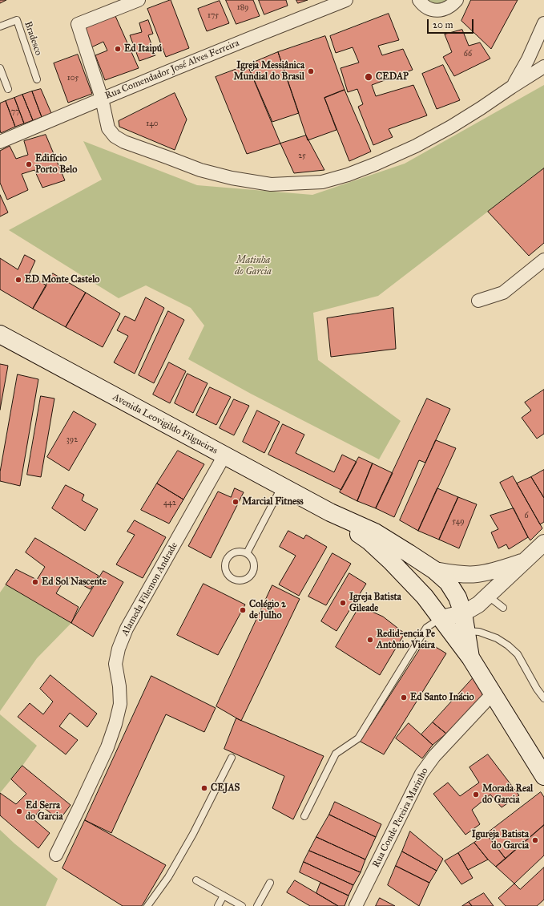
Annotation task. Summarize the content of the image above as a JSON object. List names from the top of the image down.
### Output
{
  "streets": {
    "main road": ["Avenida Leovigildo Filgueiras"],
    "street": ["Rua Comendador José Alves Ferreira", "Alameda Filemon Andrade", "Rua Conde Pereira Marinho"],
    "lane": ["Bradesco"]
  },
  "crossings": [
    ["Avenida Leovigildo Filgueiras", "Alameda Filemon Andrade"],
    ["Avenida Leovigildo Filgueiras", "Rua Conde Pereira Marinho"]
  ],
  "parks": ["Matinha do Garcia"],
  "places": [
    "Ed Itaipú",
    "Igreja Messiânica Mundial do Brasil",
    "CEDAP",
    "Edifício Porto Belo",
    "ED Monte Castelo",
    "Marcial Fitness",
    "Ed Sol Nascente",
    "Igreja Batista Gileade",
    "Colégio 2 de Julho",
    "Redid~encia Pe Antônio Vieira",
    "Ed Santo Inácio",
    "CEJAS",
    "Morada Real do Garcia",
    "Ed Serra do Garcia",
    "Igureja Batista do Garcia"
  ],
  "house_numbers": [
    "189",
    "175",
    "66",
    "105",
    "77",
    "140",
    "25",
    "392",
    "442",
    "6",
    "549"
  ],
  "scale_bar": "20 m"
}
